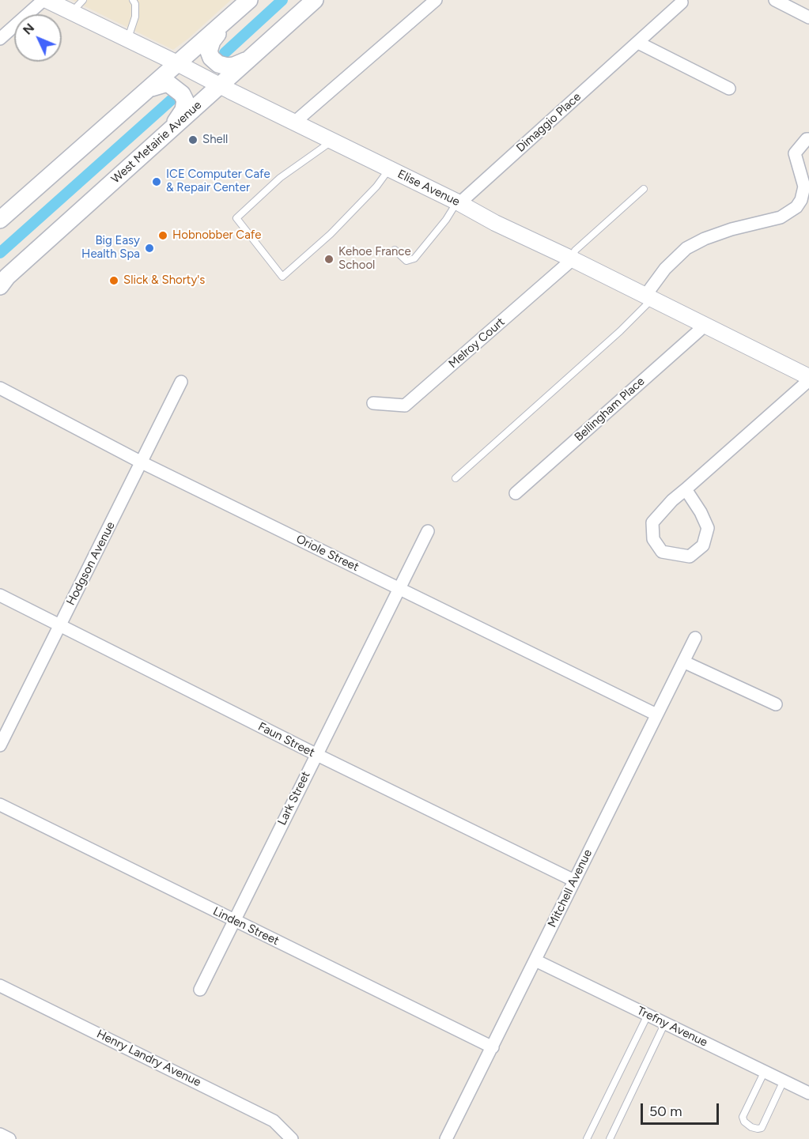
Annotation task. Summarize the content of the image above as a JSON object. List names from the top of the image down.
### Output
{
  "streets": {
    "main road": ["West Metairie Avenue"],
    "street": [
      "Dimaggio Place",
      "Elise Avenue",
      "Melroy Court",
      "Bellingham Place",
      "Oriole Street",
      "Hodgson Avenue",
      "Faun Street",
      "Lark Street",
      "Mitchell Avenue",
      "Linden Street",
      "Trefny Avenue",
      "Henry Landry Avenue"
    ]
  },
  "crossings": [
    ["Dimaggio Place", "Elise Avenue"],
    ["West Metairie Avenue", "Elise Avenue"],
    ["Elise Avenue", "Melroy Court"],
    ["Elise Avenue", "Bellingham Place"],
    ["Oriole Street", "Hodgson Avenue"],
    ["Oriole Street", "Lark Street"],
    ["Oriole Street", "Mitchell Avenue"],
    ["Hodgson Avenue", "Faun Street"],
    ["Faun Street", "Lark Street"],
    ["Faun Street", "Mitchell Avenue"],
    ["Lark Street", "Linden Street"],
    ["Mitchell Avenue", "Linden Street"],
    ["Mitchell Avenue", "Trefny Avenue"]
  ],
  "places": [
    "Shell",
    "ICE Computer Cafe & Repair Center",
    "Hobnobber Cafe",
    "Big Easy Health Spa",
    "Kehoe France School",
    "Slick & Shorty's"
  ],
  "scale_bar": "50 m",
  "north": "top left"
}
